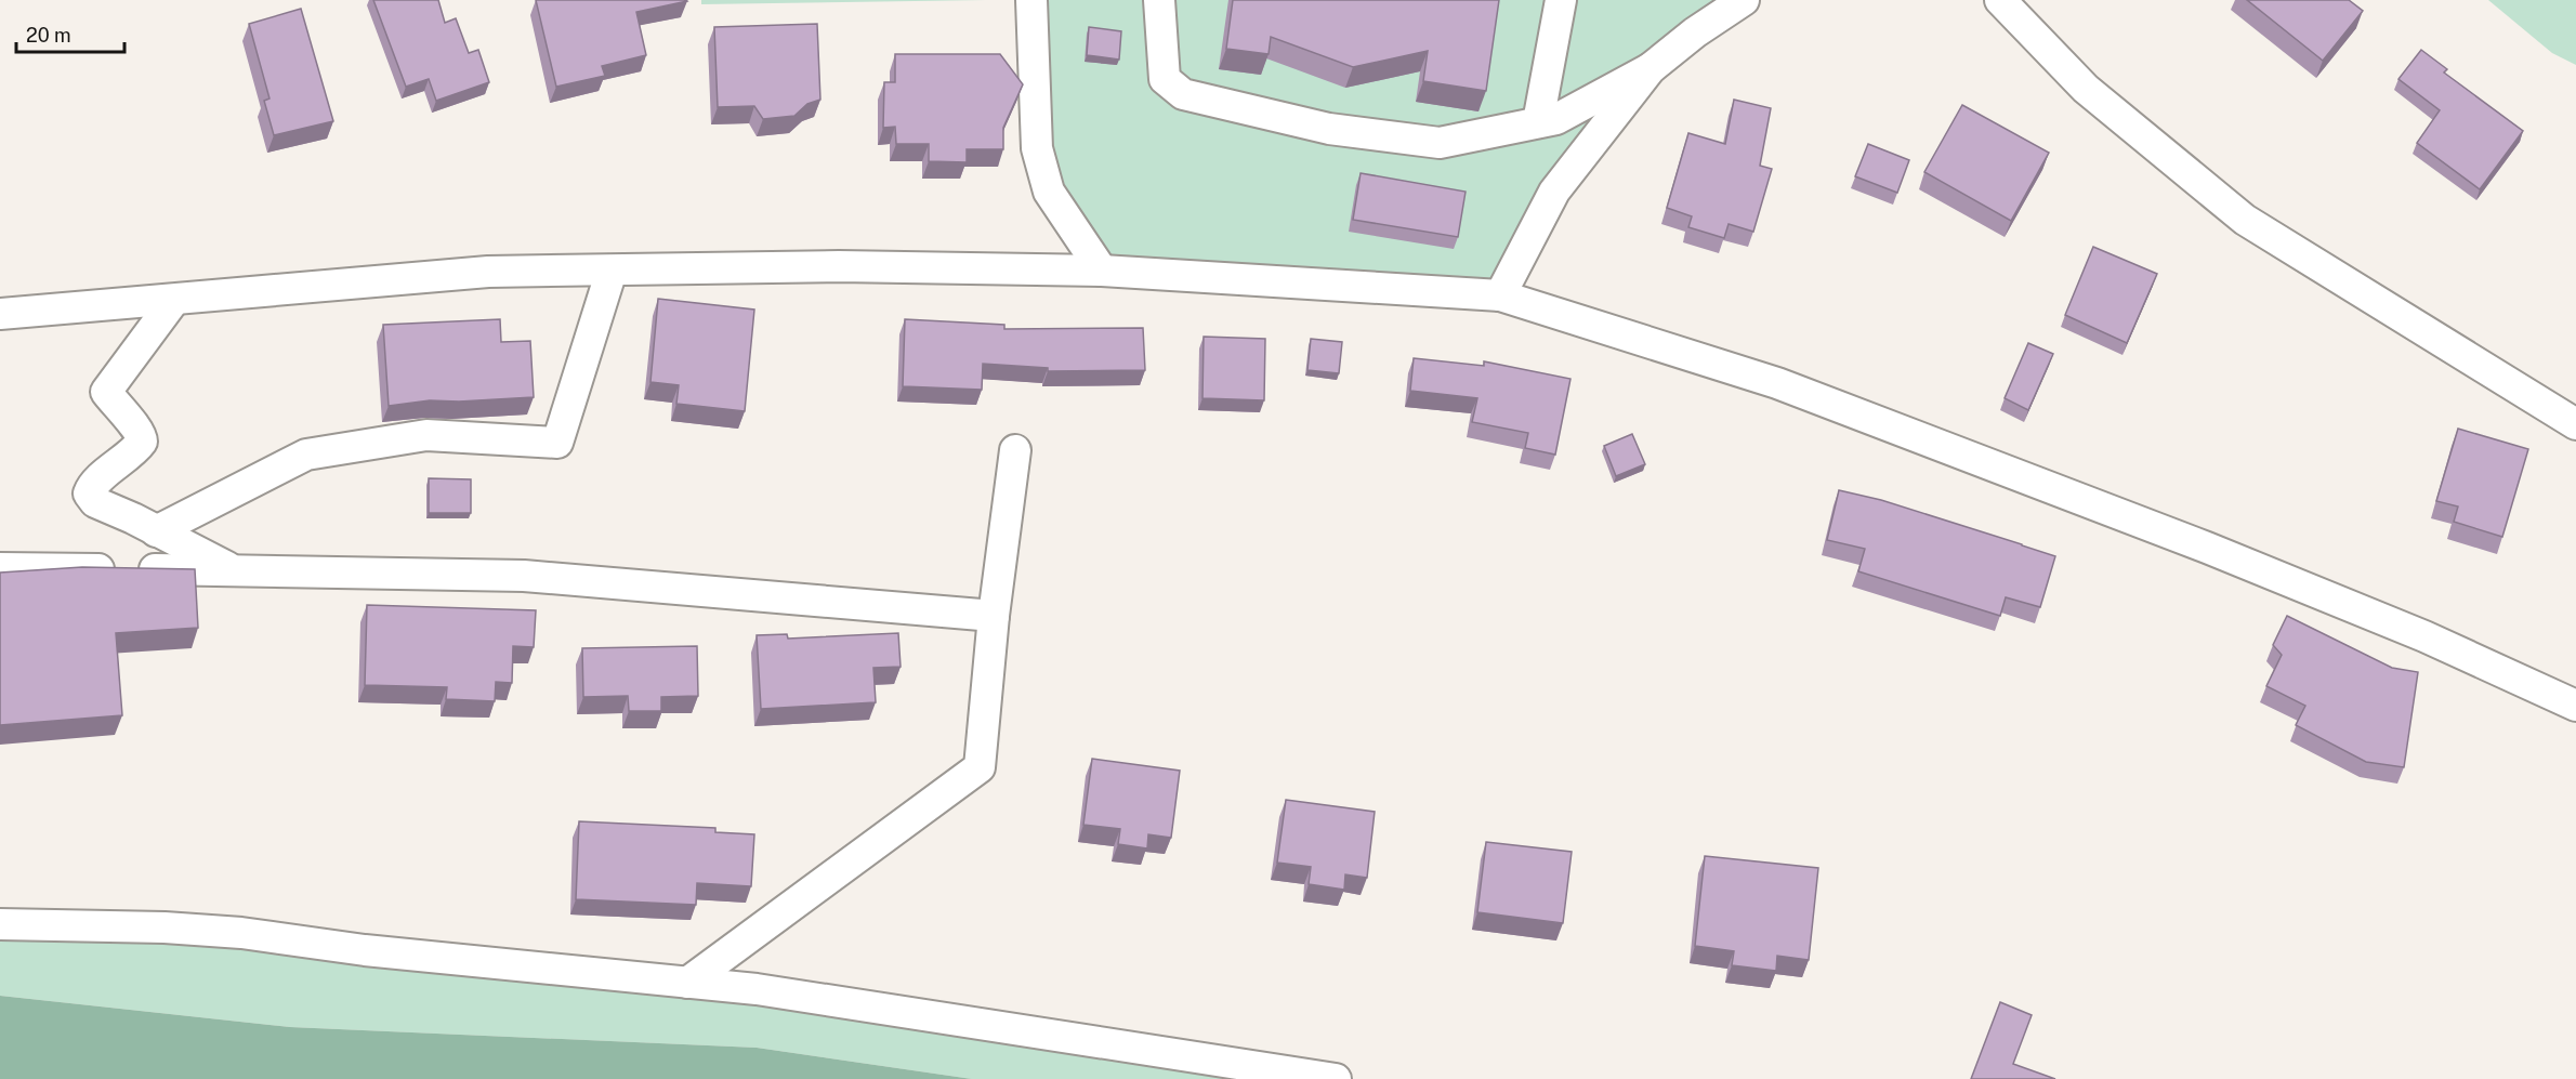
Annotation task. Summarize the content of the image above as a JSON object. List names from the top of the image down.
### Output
{
  "scale_bar": "20 m"
}
